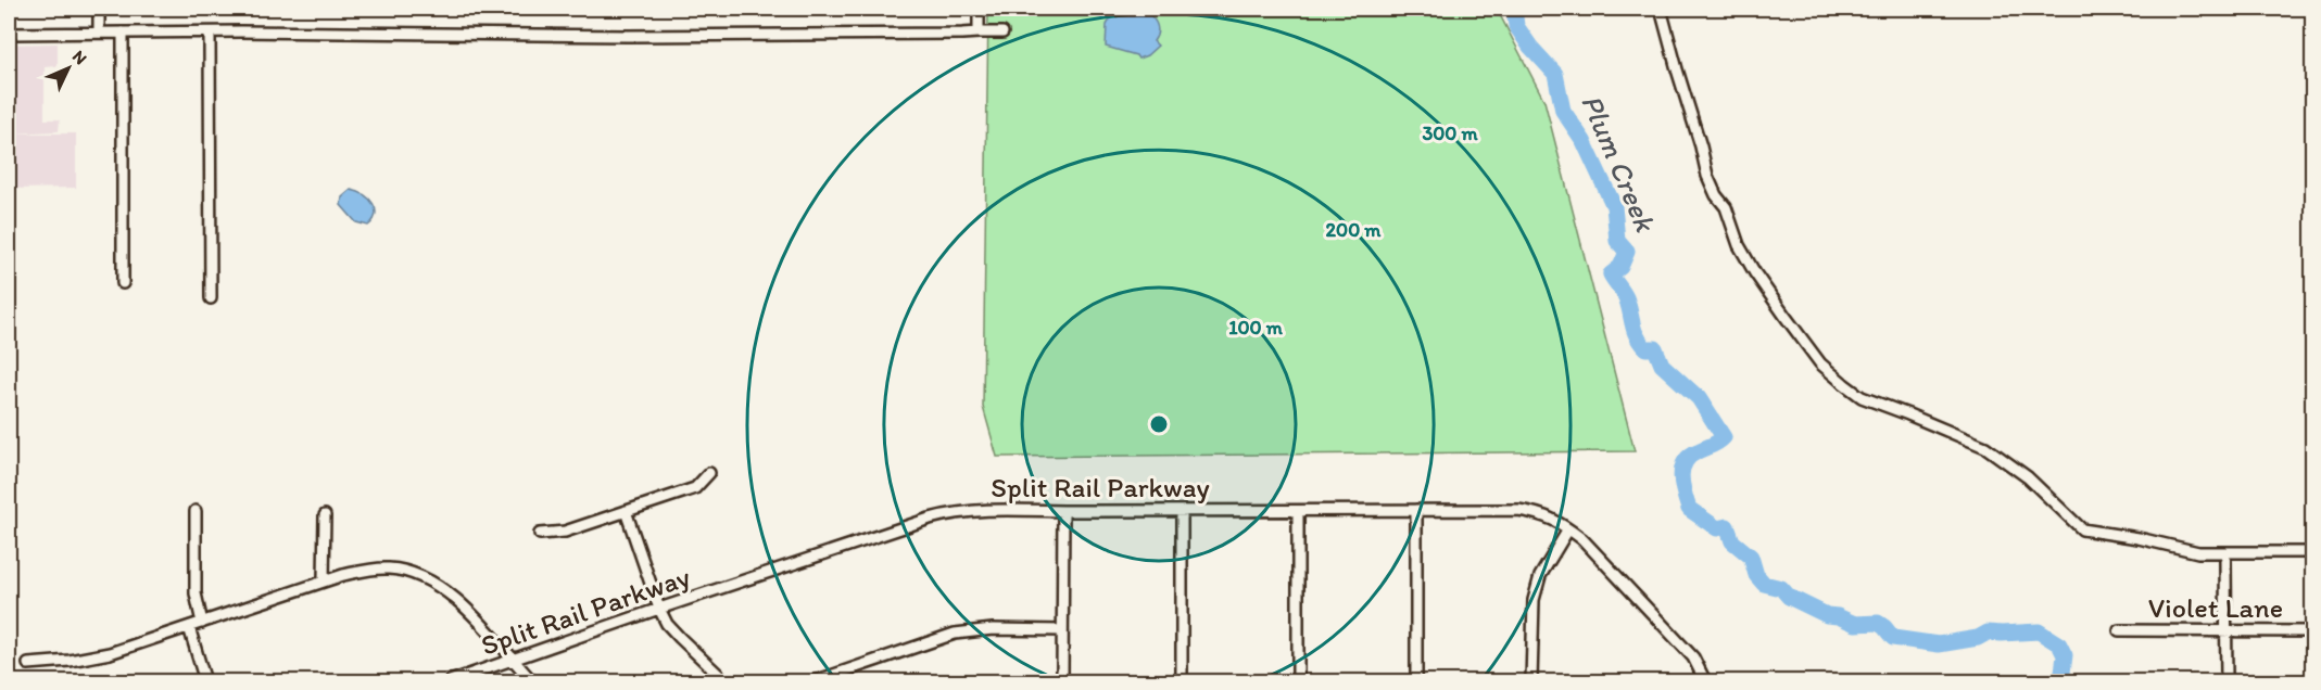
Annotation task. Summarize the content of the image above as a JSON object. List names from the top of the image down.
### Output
{
  "streets": {
    "street": ["Split Rail Parkway", "Violet Lane"]
  },
  "water": ["Plum Creek"],
  "north": "top right",
  "rings": ["300 m", "200 m", "100 m"]
}
